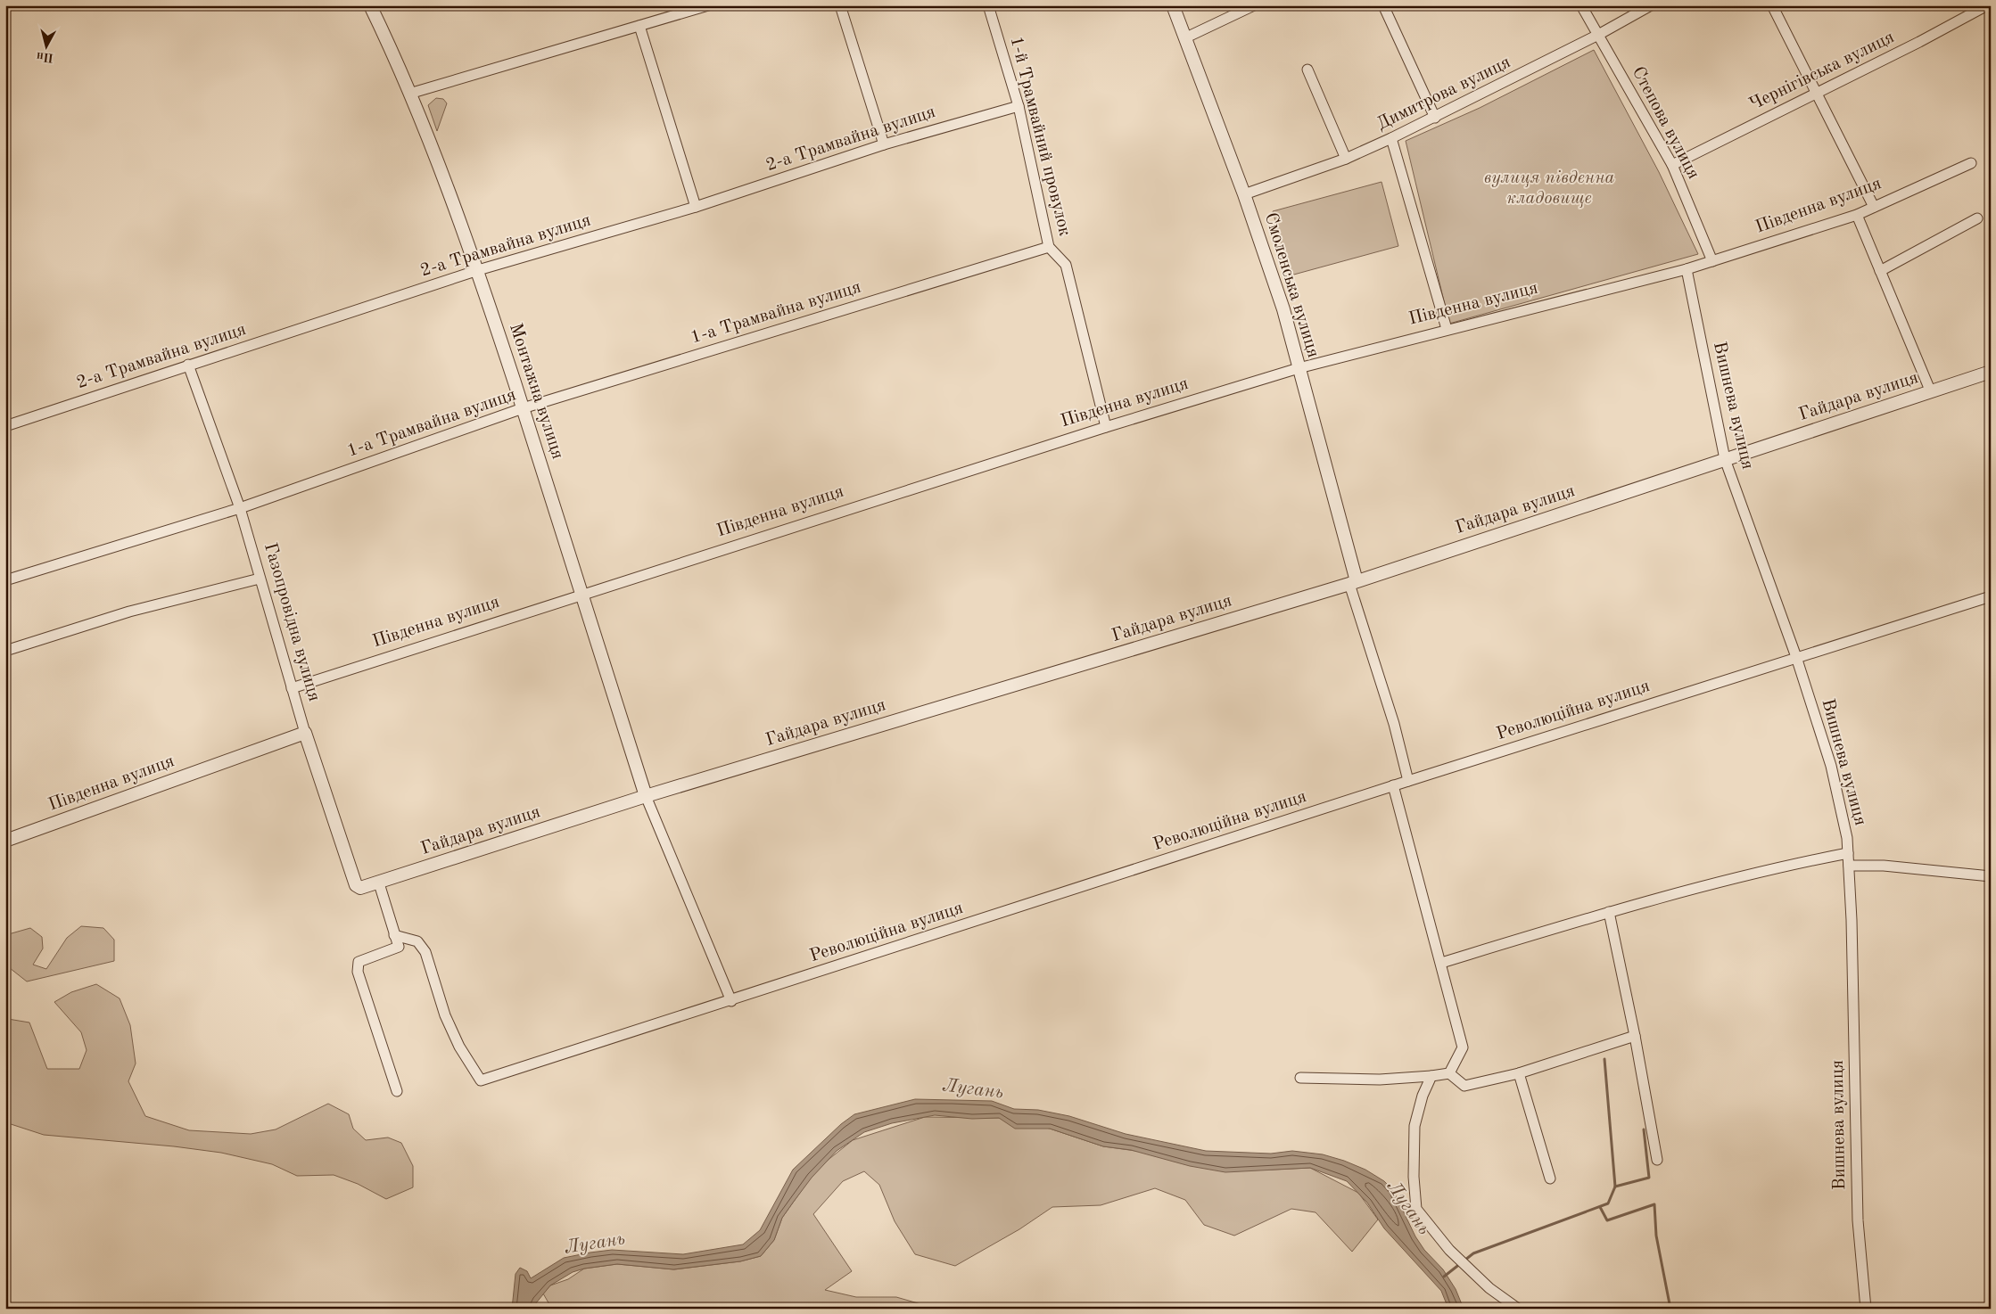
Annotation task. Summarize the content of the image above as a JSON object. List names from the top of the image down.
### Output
{
  "streets": {
    "street": [
      "Чернігівська вулиця",
      "Димитрова вулиця",
      "Степова вулиця",
      "1-й Трамвайний провулок",
      "2-а Трамвайна вулиця",
      "Південна вулиця",
      "Смоленська вулиця",
      "1-а Трамвайна вулиця",
      "Монтажна вулиця",
      "Гайдара вулиця",
      "Вишнева вулиця",
      "Газопровідна вулиця",
      "Революційна вулиця"
    ]
  },
  "crossings": [
    ["Чернігівська вулиця", "Степова вулиця"],
    ["Димитрова вулиця", "Степова вулиця"],
    ["Димитрова вулиця", "Смоленська вулиця"],
    ["Степова вулиця", "Південна вулиця"],
    ["1-й Трамвайний провулок", "2-а Трамвайна вулиця"],
    ["1-й Трамвайний провулок", "Південна вулиця"],
    ["1-й Трамвайний провулок", "1-а Трамвайна вулиця"],
    ["2-а Трамвайна вулиця", "Монтажна вулиця"],
    ["2-а Трамвайна вулиця", "Газопровідна вулиця"],
    ["Південна вулиця", "Смоленська вулиця"],
    ["Південна вулиця", "Монтажна вулиця"],
    ["Південна вулиця", "Вишнева вулиця"],
    ["Південна вулиця", "Газопровідна вулиця"],
    ["Смоленська вулиця", "Гайдара вулиця"],
    ["1-а Трамвайна вулиця", "Монтажна вулиця"],
    ["1-а Трамвайна вулиця", "Газопровідна вулиця"],
    ["Монтажна вулиця", "Гайдара вулиця"],
    ["Гайдара вулиця", "Вишнева вулиця"],
    ["Гайдара вулиця", "Газопровідна вулиця"],
    ["Вишнева вулиця", "Революційна вулиця"]
  ],
  "water": ["Лугань"],
  "parks": ["вулиця південна кладовище"],
  "north": "bottom"
}
